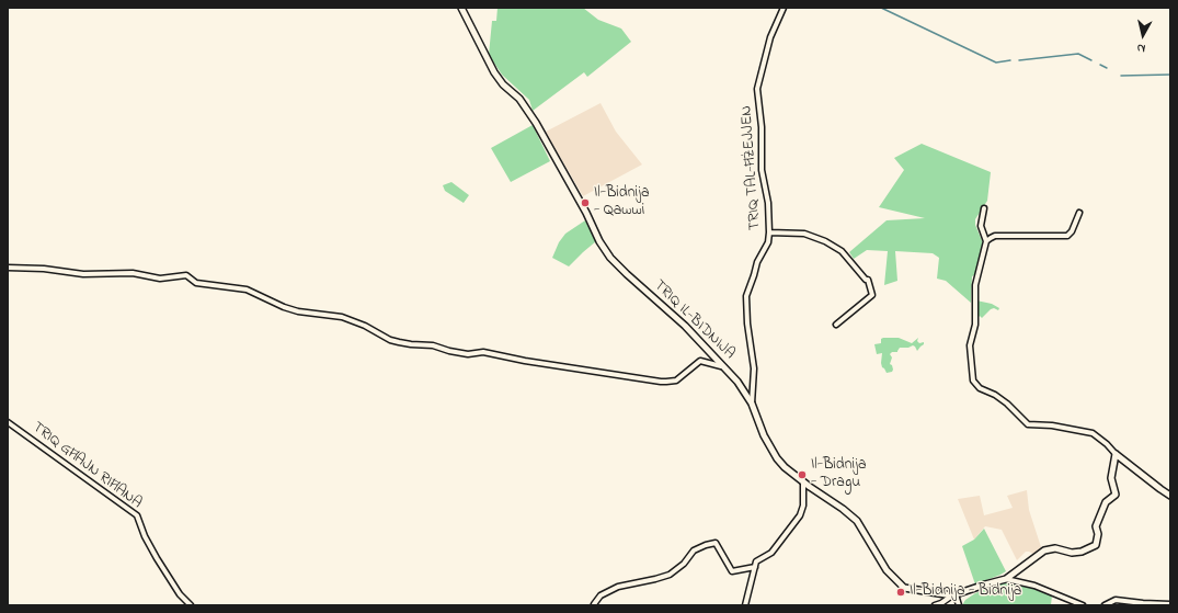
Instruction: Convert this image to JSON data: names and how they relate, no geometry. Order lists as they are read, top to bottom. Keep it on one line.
{"streets":{"street":["TRIQ TAL-ĦŻEJJEN","TRIQ IL-BIDNIJA","TRIQ GĦAJN RIĦANA"]},"crossings":[["TRIQ TAL-ĦŻEJJEN","TRIQ IL-BIDNIJA"]],"places":["Il-Bidnija - Qawwi","Il-Bidnija - Dragu","Il-Bidnija - Bidnija"],"north":"bottom"}
